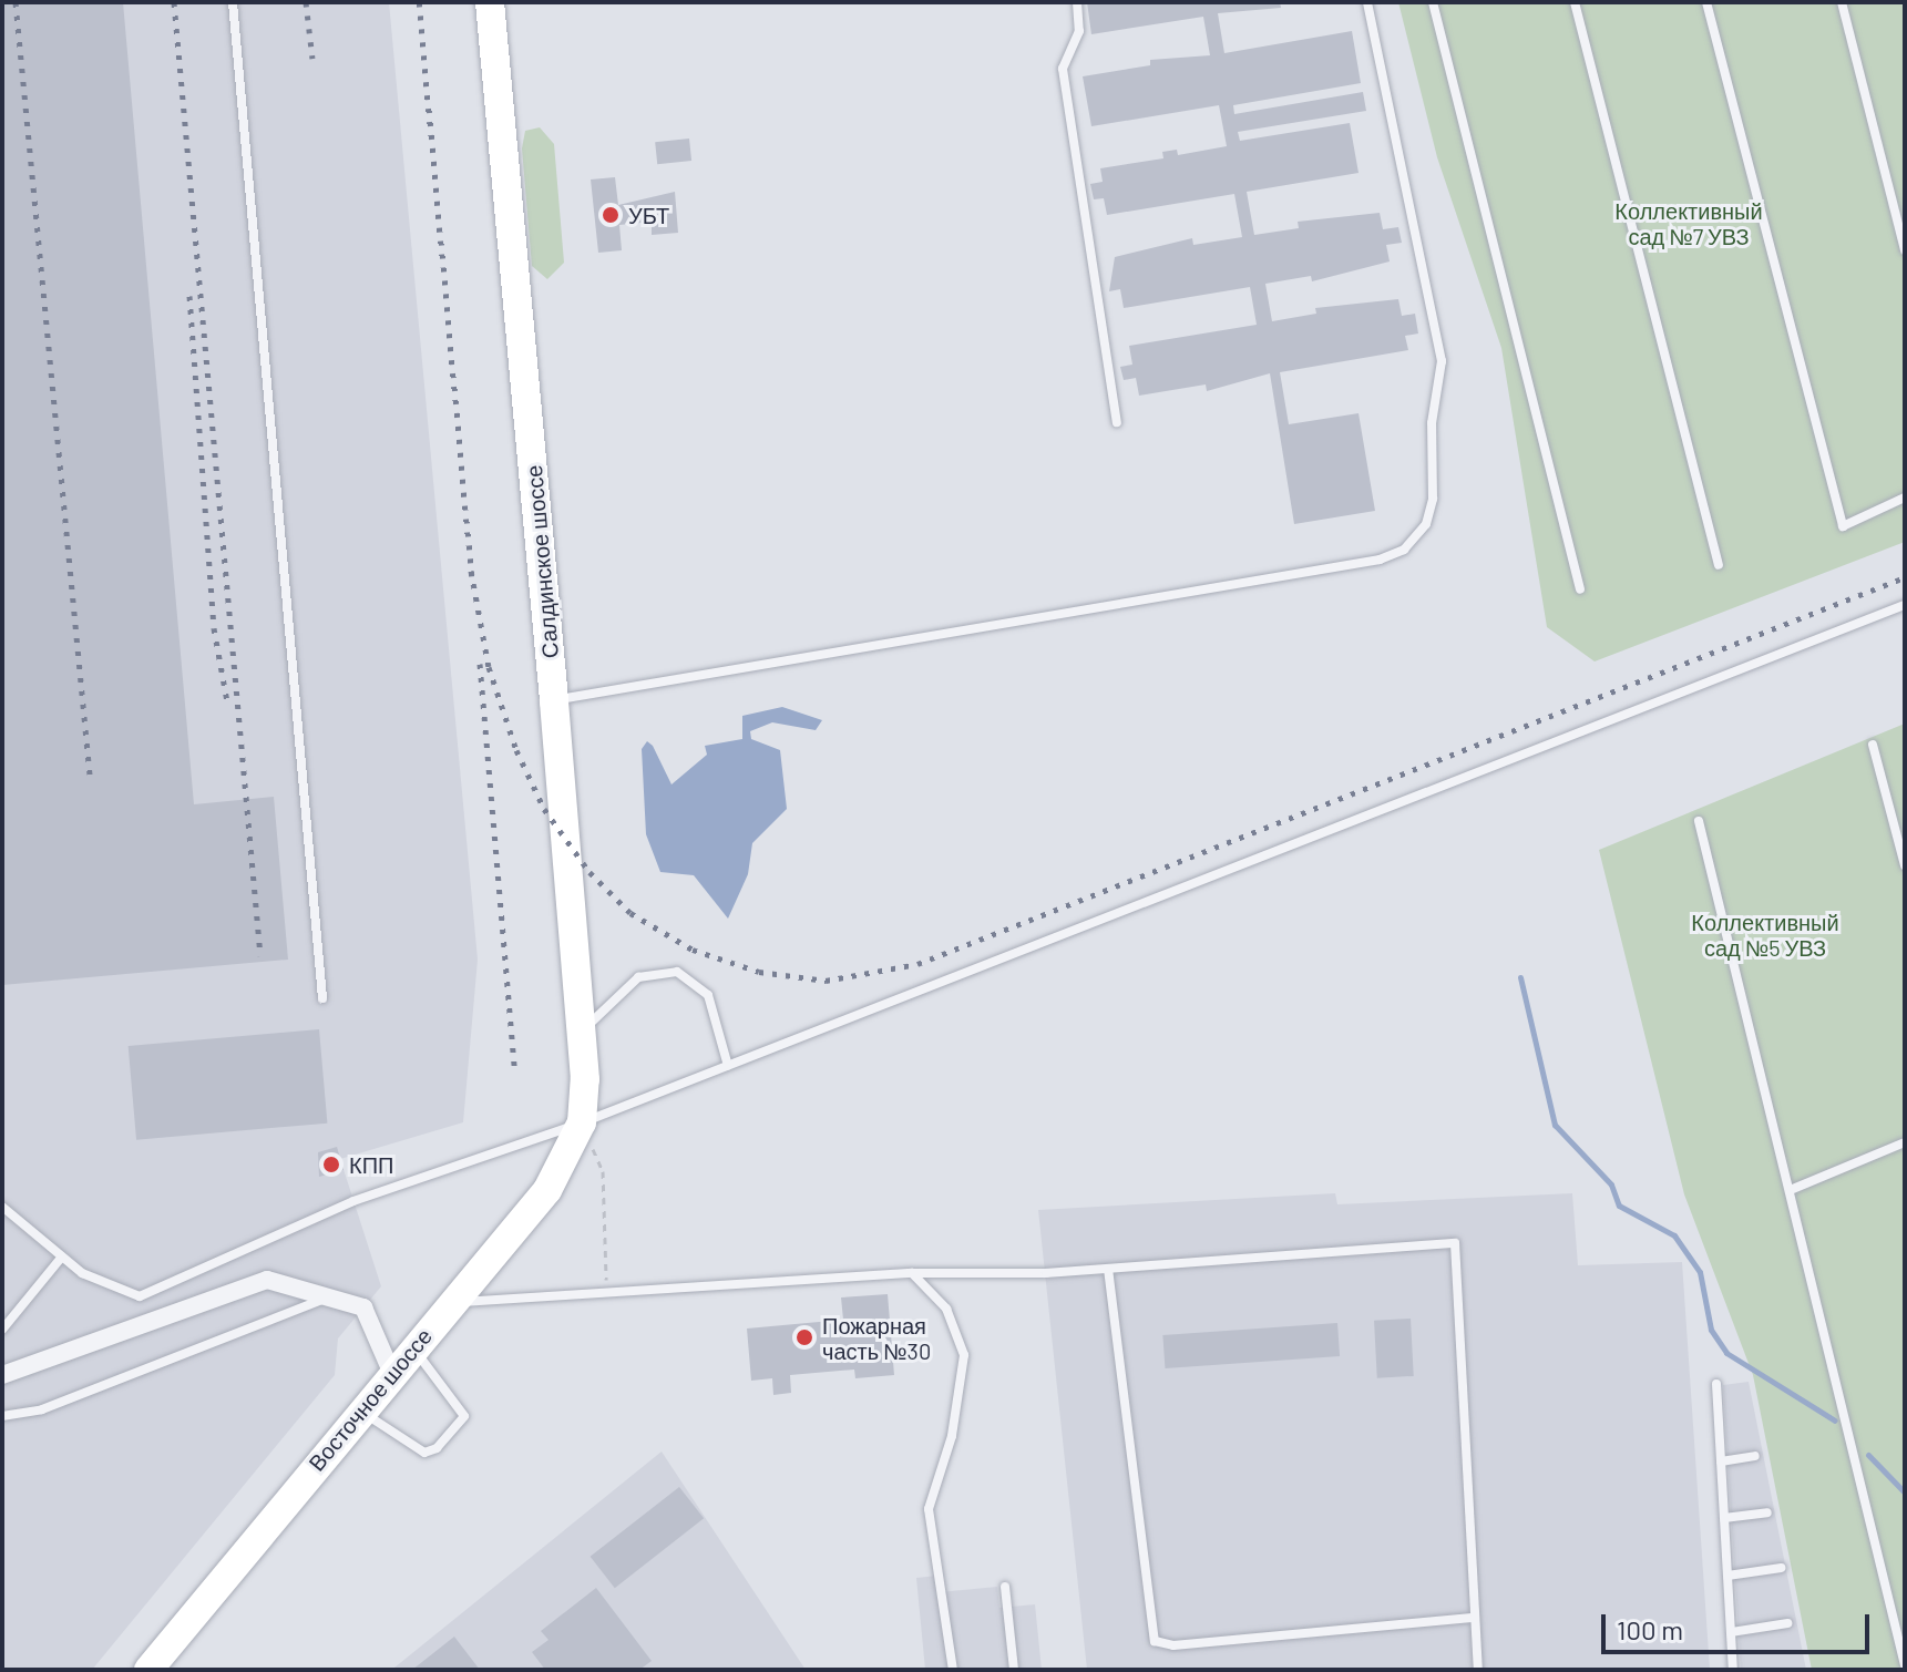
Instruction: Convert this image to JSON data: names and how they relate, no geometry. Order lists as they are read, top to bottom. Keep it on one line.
{"streets":{"main road":["Салдинское шоссе","Восточное шоссе"]},"crossings":[["Салдинское шоссе","Восточное шоссе"]],"parks":["Коллективный сад №7 УВЗ","Коллективный сад №5 УВЗ"],"places":["УБТ","КПП","Пожарная часть №30"],"scale_bar":"100 m"}
